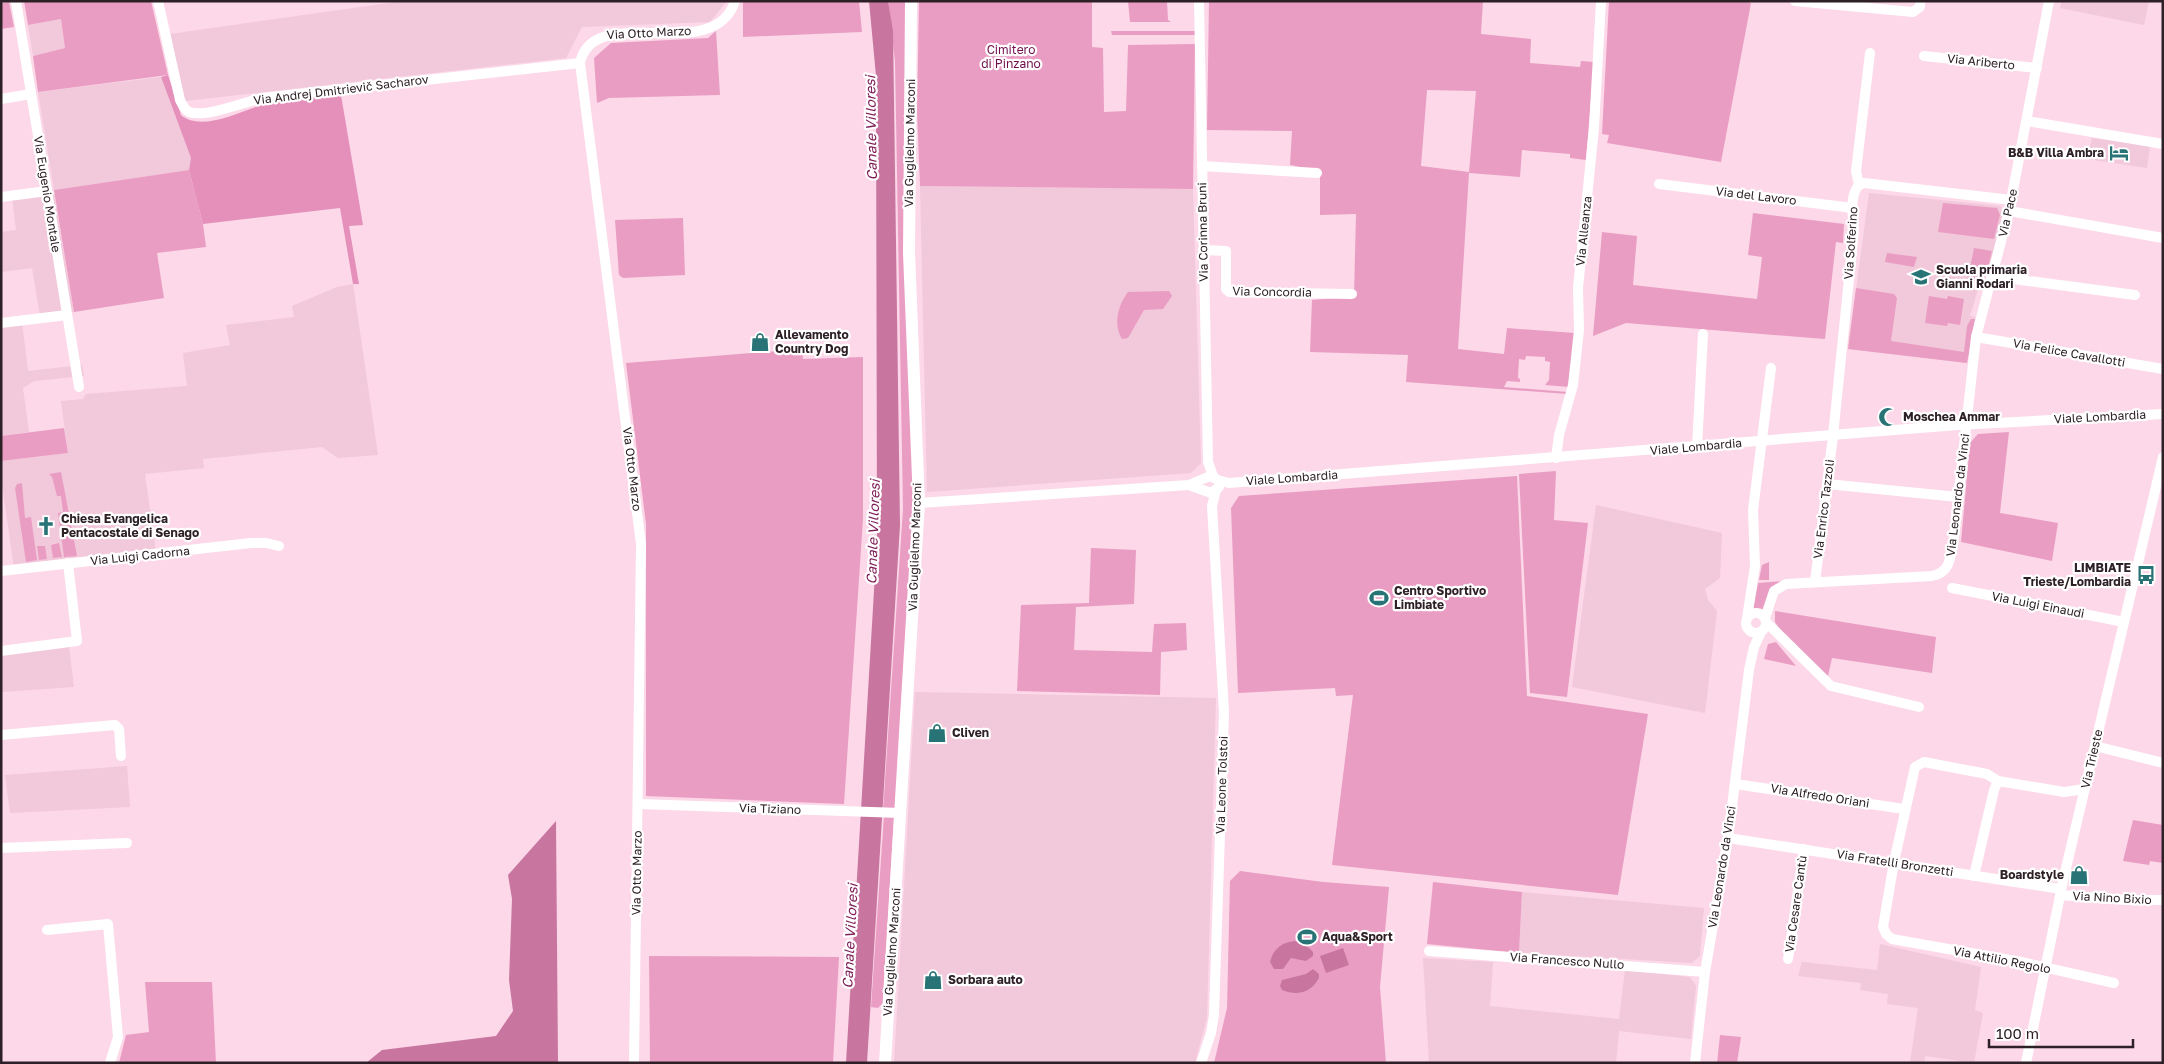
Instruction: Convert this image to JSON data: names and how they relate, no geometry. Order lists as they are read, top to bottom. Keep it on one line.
{"streets":{"street":["Via Otto Marzo","Via Ariberto","Via Andrej Dmitrievič Sacharov","Via Guglielmo Marconi","Via Eugenio Montale","Via del Lavoro","Via Pace","Via Alleanza","Via Corinna Bruni","Via Solferino","Via Concordia","Via Felice Cavallotti","Viale Lombardia","Via Leonardo da Vinci","Via Enrico Tazzoli","Via Luigi Cadorna","Via Luigi Einaudi","Via Trieste","Via Leone Tolstoi","Via Alfredo Oriani","Via Tiziano","Via Fratelli Bronzetti","Via Nino Bixio","Via Cesare Cantù","Via Attilio Regolo","Via Francesco Nullo"]},"crossings":[["Via Otto Marzo","Via Andrej Dmitrievič Sacharov"],["Via Otto Marzo","Via Tiziano"],["Via Ariberto","Via Pace"],["Via Guglielmo Marconi","Via Tiziano"],["Via del Lavoro","Via Solferino"],["Via Pace","Via Felice Cavallotti"],["Via Pace","Viale Lombardia"],["Via Pace","Via Leonardo da Vinci"],["Via Alleanza","Viale Lombardia"],["Via Corinna Bruni","Via Concordia"],["Via Corinna Bruni","Viale Lombardia"],["Via Corinna Bruni","Via Leone Tolstoi"],["Via Solferino","Viale Lombardia"],["Via Solferino","Via Enrico Tazzoli"],["Viale Lombardia","Via Leonardo da Vinci"],["Viale Lombardia","Via Enrico Tazzoli"],["Viale Lombardia","Via Leone Tolstoi"],["Via Leonardo da Vinci","Via Enrico Tazzoli"],["Via Leonardo da Vinci","Via Alfredo Oriani"],["Via Leonardo da Vinci","Via Fratelli Bronzetti"],["Via Leonardo da Vinci","Via Francesco Nullo"],["Via Luigi Einaudi","Via Trieste"],["Via Trieste","Via Fratelli Bronzetti"],["Via Trieste","Via Nino Bixio"],["Via Trieste","Via Attilio Regolo"],["Via Fratelli Bronzetti","Via Nino Bixio"],["Via Fratelli Bronzetti","Via Cesare Cantù"],["Via Fratelli Bronzetti","Via Attilio Regolo"]],"water":["Canale Villoresi"],"parks":["Cimitero di Pinzano"],"places":{"hotel":["B&B Villa Ambra"],"school or university":["Scuola primaria Gianni Rodari"],"shop":["Allevamento Country Dog","Cliven","Boardstyle","Sorbara auto"],"mosque":["Moschea Ammar"],"church":["Chiesa Evangelica Pentacostale di Senago"],"bus stop":["LIMBIATE Trieste/Lombardia"],"sports":["Centro Sportivo Limbiate","Aqua&Sport"]},"scale_bar":"100 m"}
